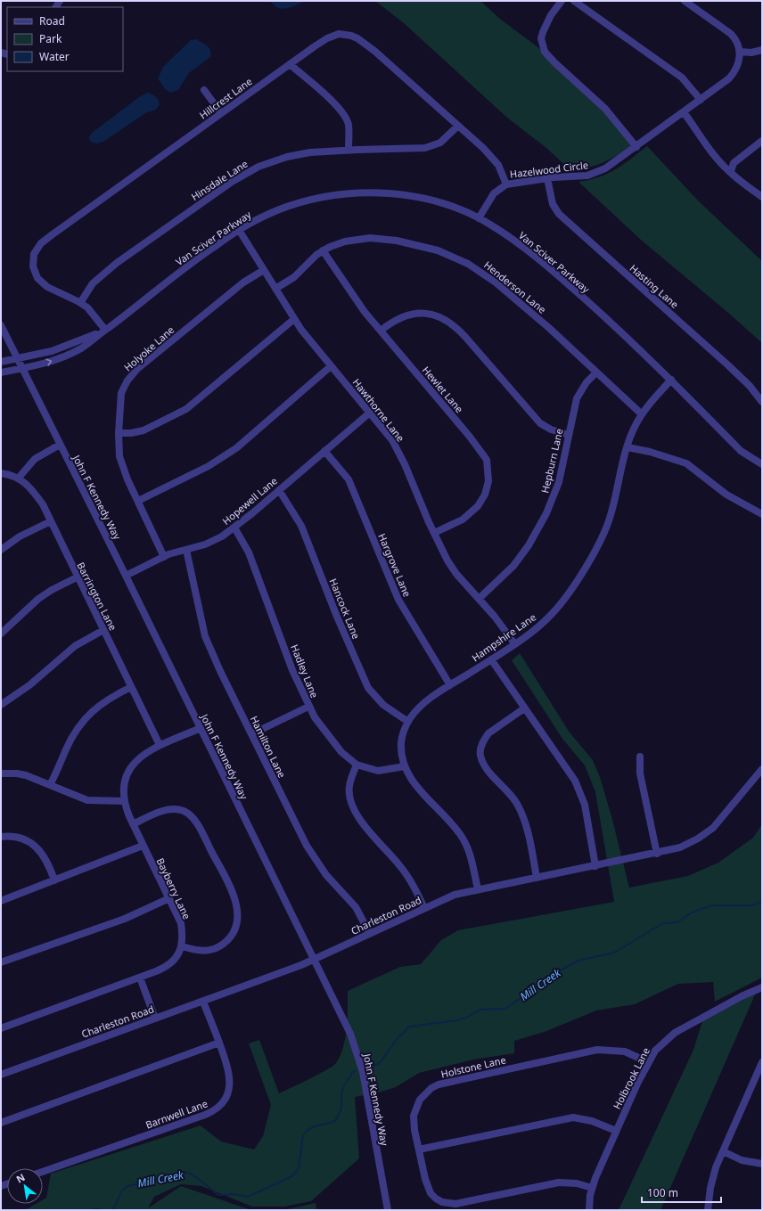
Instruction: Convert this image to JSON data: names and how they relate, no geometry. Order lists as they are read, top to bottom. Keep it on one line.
{"streets":{"street":["Hillcrest Lane","Hazelwood Circle","Hinsdale Lane","Van Sciver Parkway","Hasting Lane","Henderson Lane","Holyoke Lane","Hewlet Lane","Hawthorne Lane","Hepburn Lane","John F Kennedy Way","Hopewell Lane","Hargrove Lane","Barrington Lane","Hancock Lane","Hampshire Lane","Hadley Lane","Hamilton Lane","Bayberry Lane","Charleston Road","Holstone Lane","Holbrook Lane","Barnwell Lane"]},"crossings":[["Hillcrest Lane","Hazelwood Circle"],["Hillcrest Lane","Hinsdale Lane"],["Hillcrest Lane","Van Sciver Parkway"],["Hazelwood Circle","Van Sciver Parkway"],["Hazelwood Circle","Hasting Lane"],["Van Sciver Parkway","Hawthorne Lane"],["Van Sciver Parkway","John F Kennedy Way"],["Van Sciver Parkway","Hampshire Lane"],["Henderson Lane","Hewlet Lane"],["Henderson Lane","Hawthorne Lane"],["Henderson Lane","Hepburn Lane"],["Henderson Lane","Hampshire Lane"],["Holyoke Lane","Hawthorne Lane"],["Holyoke Lane","Hopewell Lane"],["Hewlet Lane","Hawthorne Lane"],["Hawthorne Lane","Hepburn Lane"],["Hawthorne Lane","Hopewell Lane"],["Hawthorne Lane","Hampshire Lane"],["John F Kennedy Way","Hopewell Lane"],["John F Kennedy Way","Bayberry Lane"],["John F Kennedy Way","Charleston Road"],["Hopewell Lane","Hargrove Lane"],["Hopewell Lane","Hancock Lane"],["Hopewell Lane","Hadley Lane"],["Hopewell Lane","Hamilton Lane"],["Hargrove Lane","Hampshire Lane"],["Barrington Lane","Bayberry Lane"],["Hancock Lane","Hampshire Lane"],["Hampshire Lane","Hadley Lane"],["Hampshire Lane","Charleston Road"],["Hamilton Lane","Charleston Road"],["Charleston Road","Barnwell Lane"],["Holstone Lane","Holbrook Lane"]],"water":["Mill Creek"],"legend":["Road","Park","Water"],"scale_bar":"100 m","north":"top left"}
